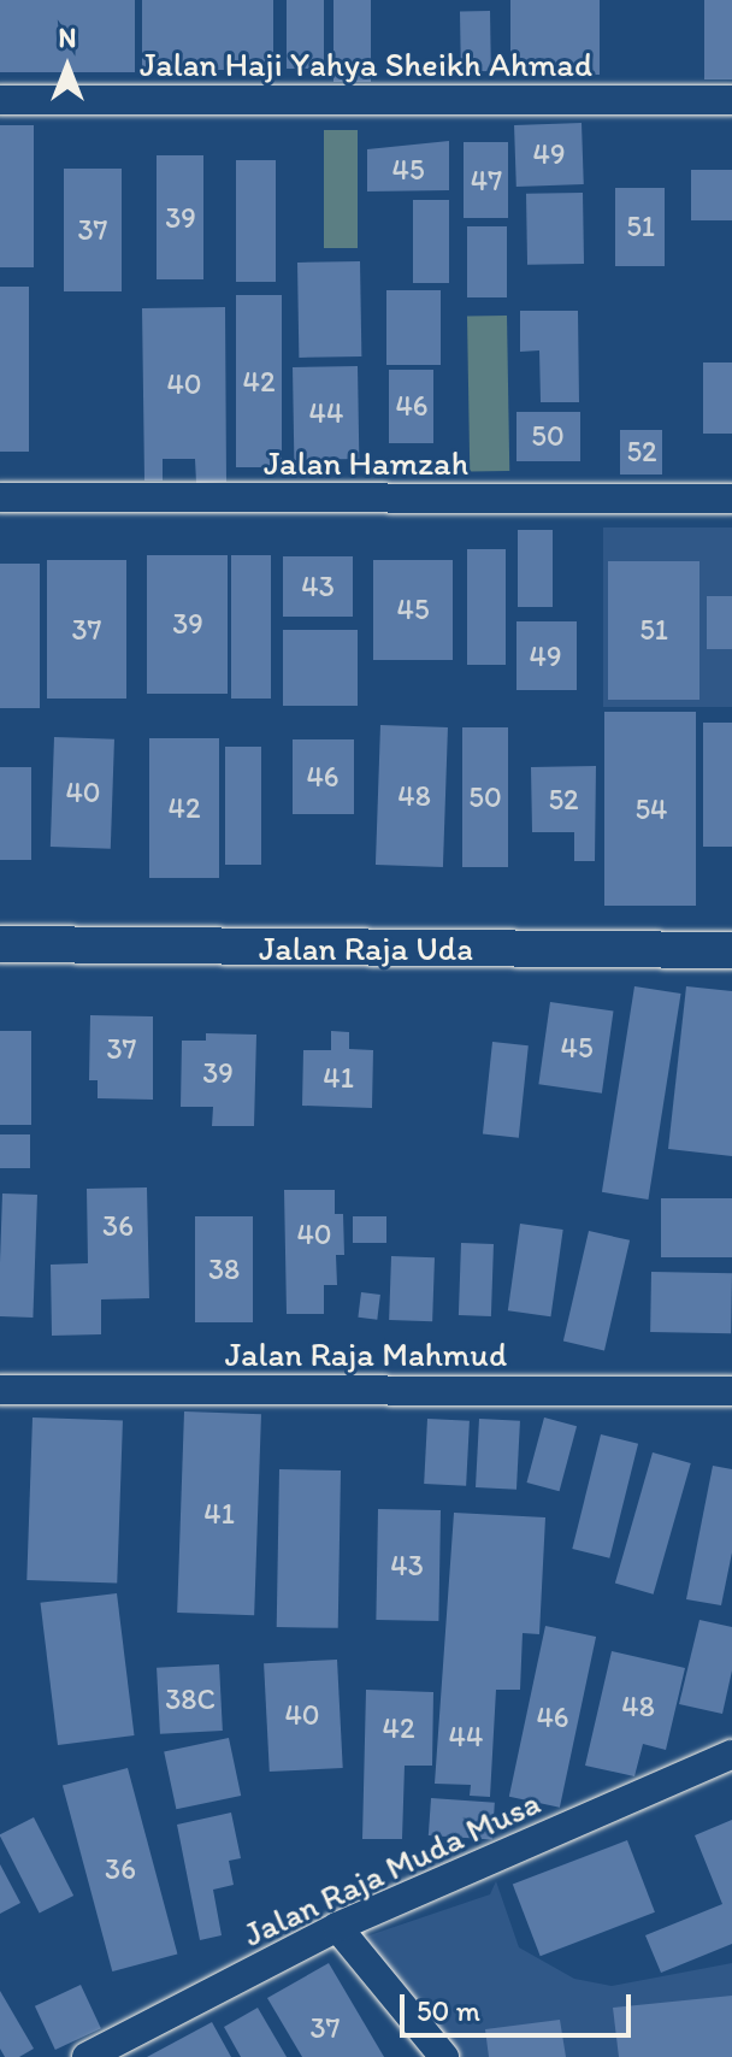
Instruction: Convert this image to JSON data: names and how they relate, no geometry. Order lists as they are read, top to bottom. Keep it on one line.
{"streets":{"street":["Jalan Haji Yahya Sheikh Ahmad","Jalan Hamzah","Jalan Raja Uda","Jalan Raja Mahmud","Jalan Raja Muda Musa"]},"house_numbers":["49","45","47","39","51","37","42","40","46","44","50","52","43","45","39","37","51","49","46","40","48","50","52","42","54","45","37","39","41","36","40","38","41","43","38C","48","40","46","42","44","36","37"],"scale_bar":"50 m","north":"top"}
